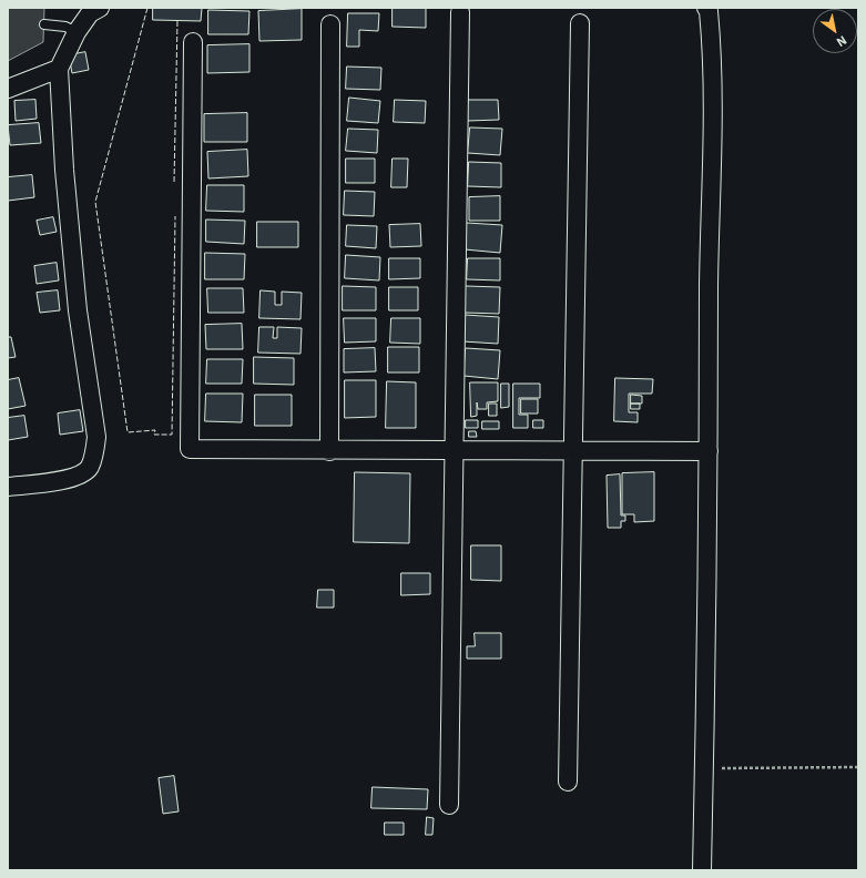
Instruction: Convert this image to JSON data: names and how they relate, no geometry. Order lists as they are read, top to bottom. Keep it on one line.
{"north":"bottom right"}
